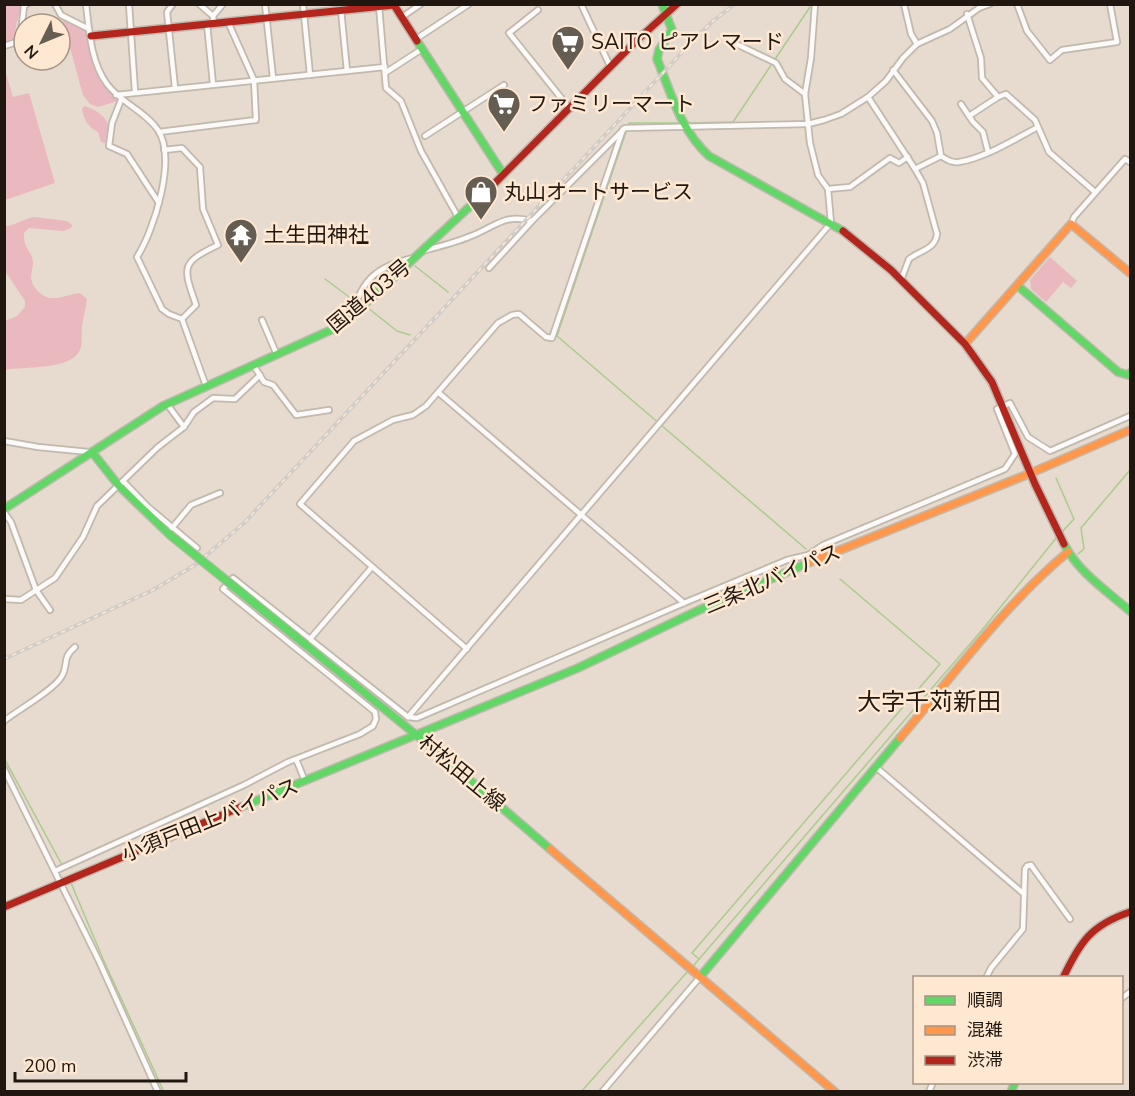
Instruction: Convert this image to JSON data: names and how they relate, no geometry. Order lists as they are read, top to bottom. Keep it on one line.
{"streets":{"main road":["国道403号","三条北バイパス","村松田上線","小須戸田上バイパス"]},"crossings":[["国道403号","村松田上線"],["三条北バイパス","村松田上線"],["三条北バイパス","小須戸田上バイパス"],["村松田上線","小須戸田上バイパス"]],"districts":["大字千苅新田"],"places":{"supermarket":["SAITO ピアレマード","ファミリーマート"],"shop":["丸山オートサービス"],"temple":["土生田神社"]},"legend":["順調","混雑","渋滞"],"scale_bar":"200 m","north":"bottom left"}
